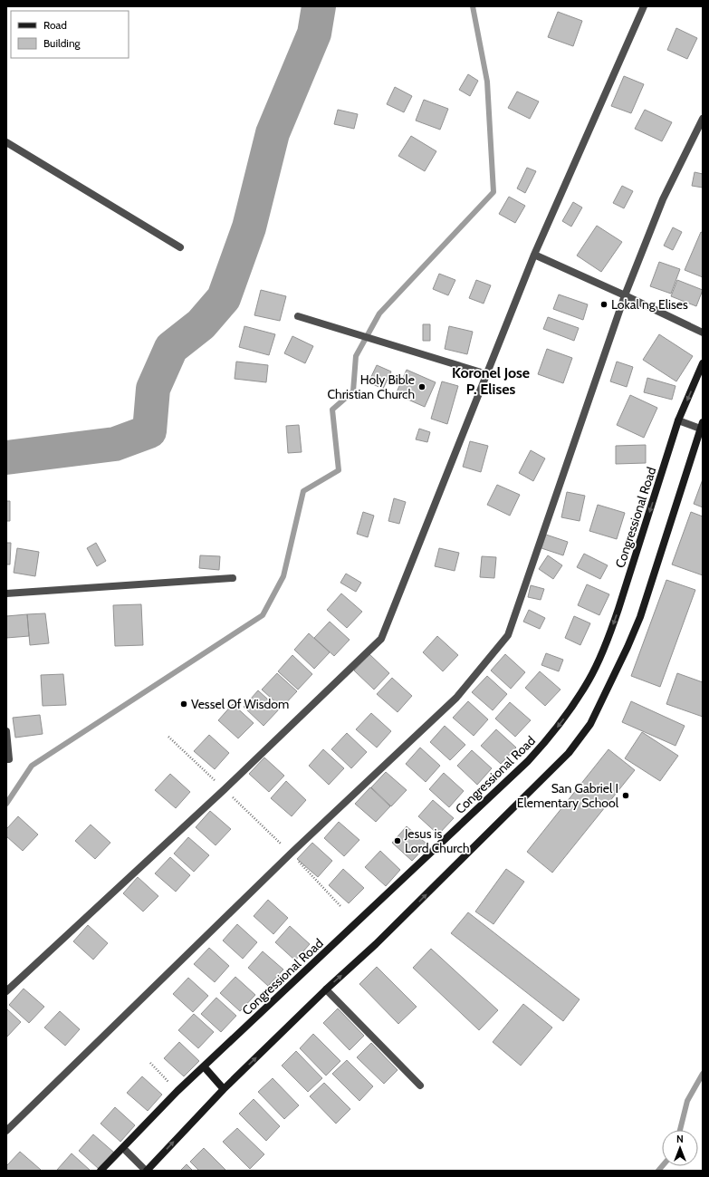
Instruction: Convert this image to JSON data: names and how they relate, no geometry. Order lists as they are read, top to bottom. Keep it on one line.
{"streets":{"main road":["Congressional Road"]},"districts":["Koronel Jose P. Elises"],"places":["Lokal ng Elises","Holy Bible Christian Church","Vessel Of Wisdom","San Gabriel I Elementary School","Jesus is Lord Church"],"legend":["Road","Building"],"north":"top"}
